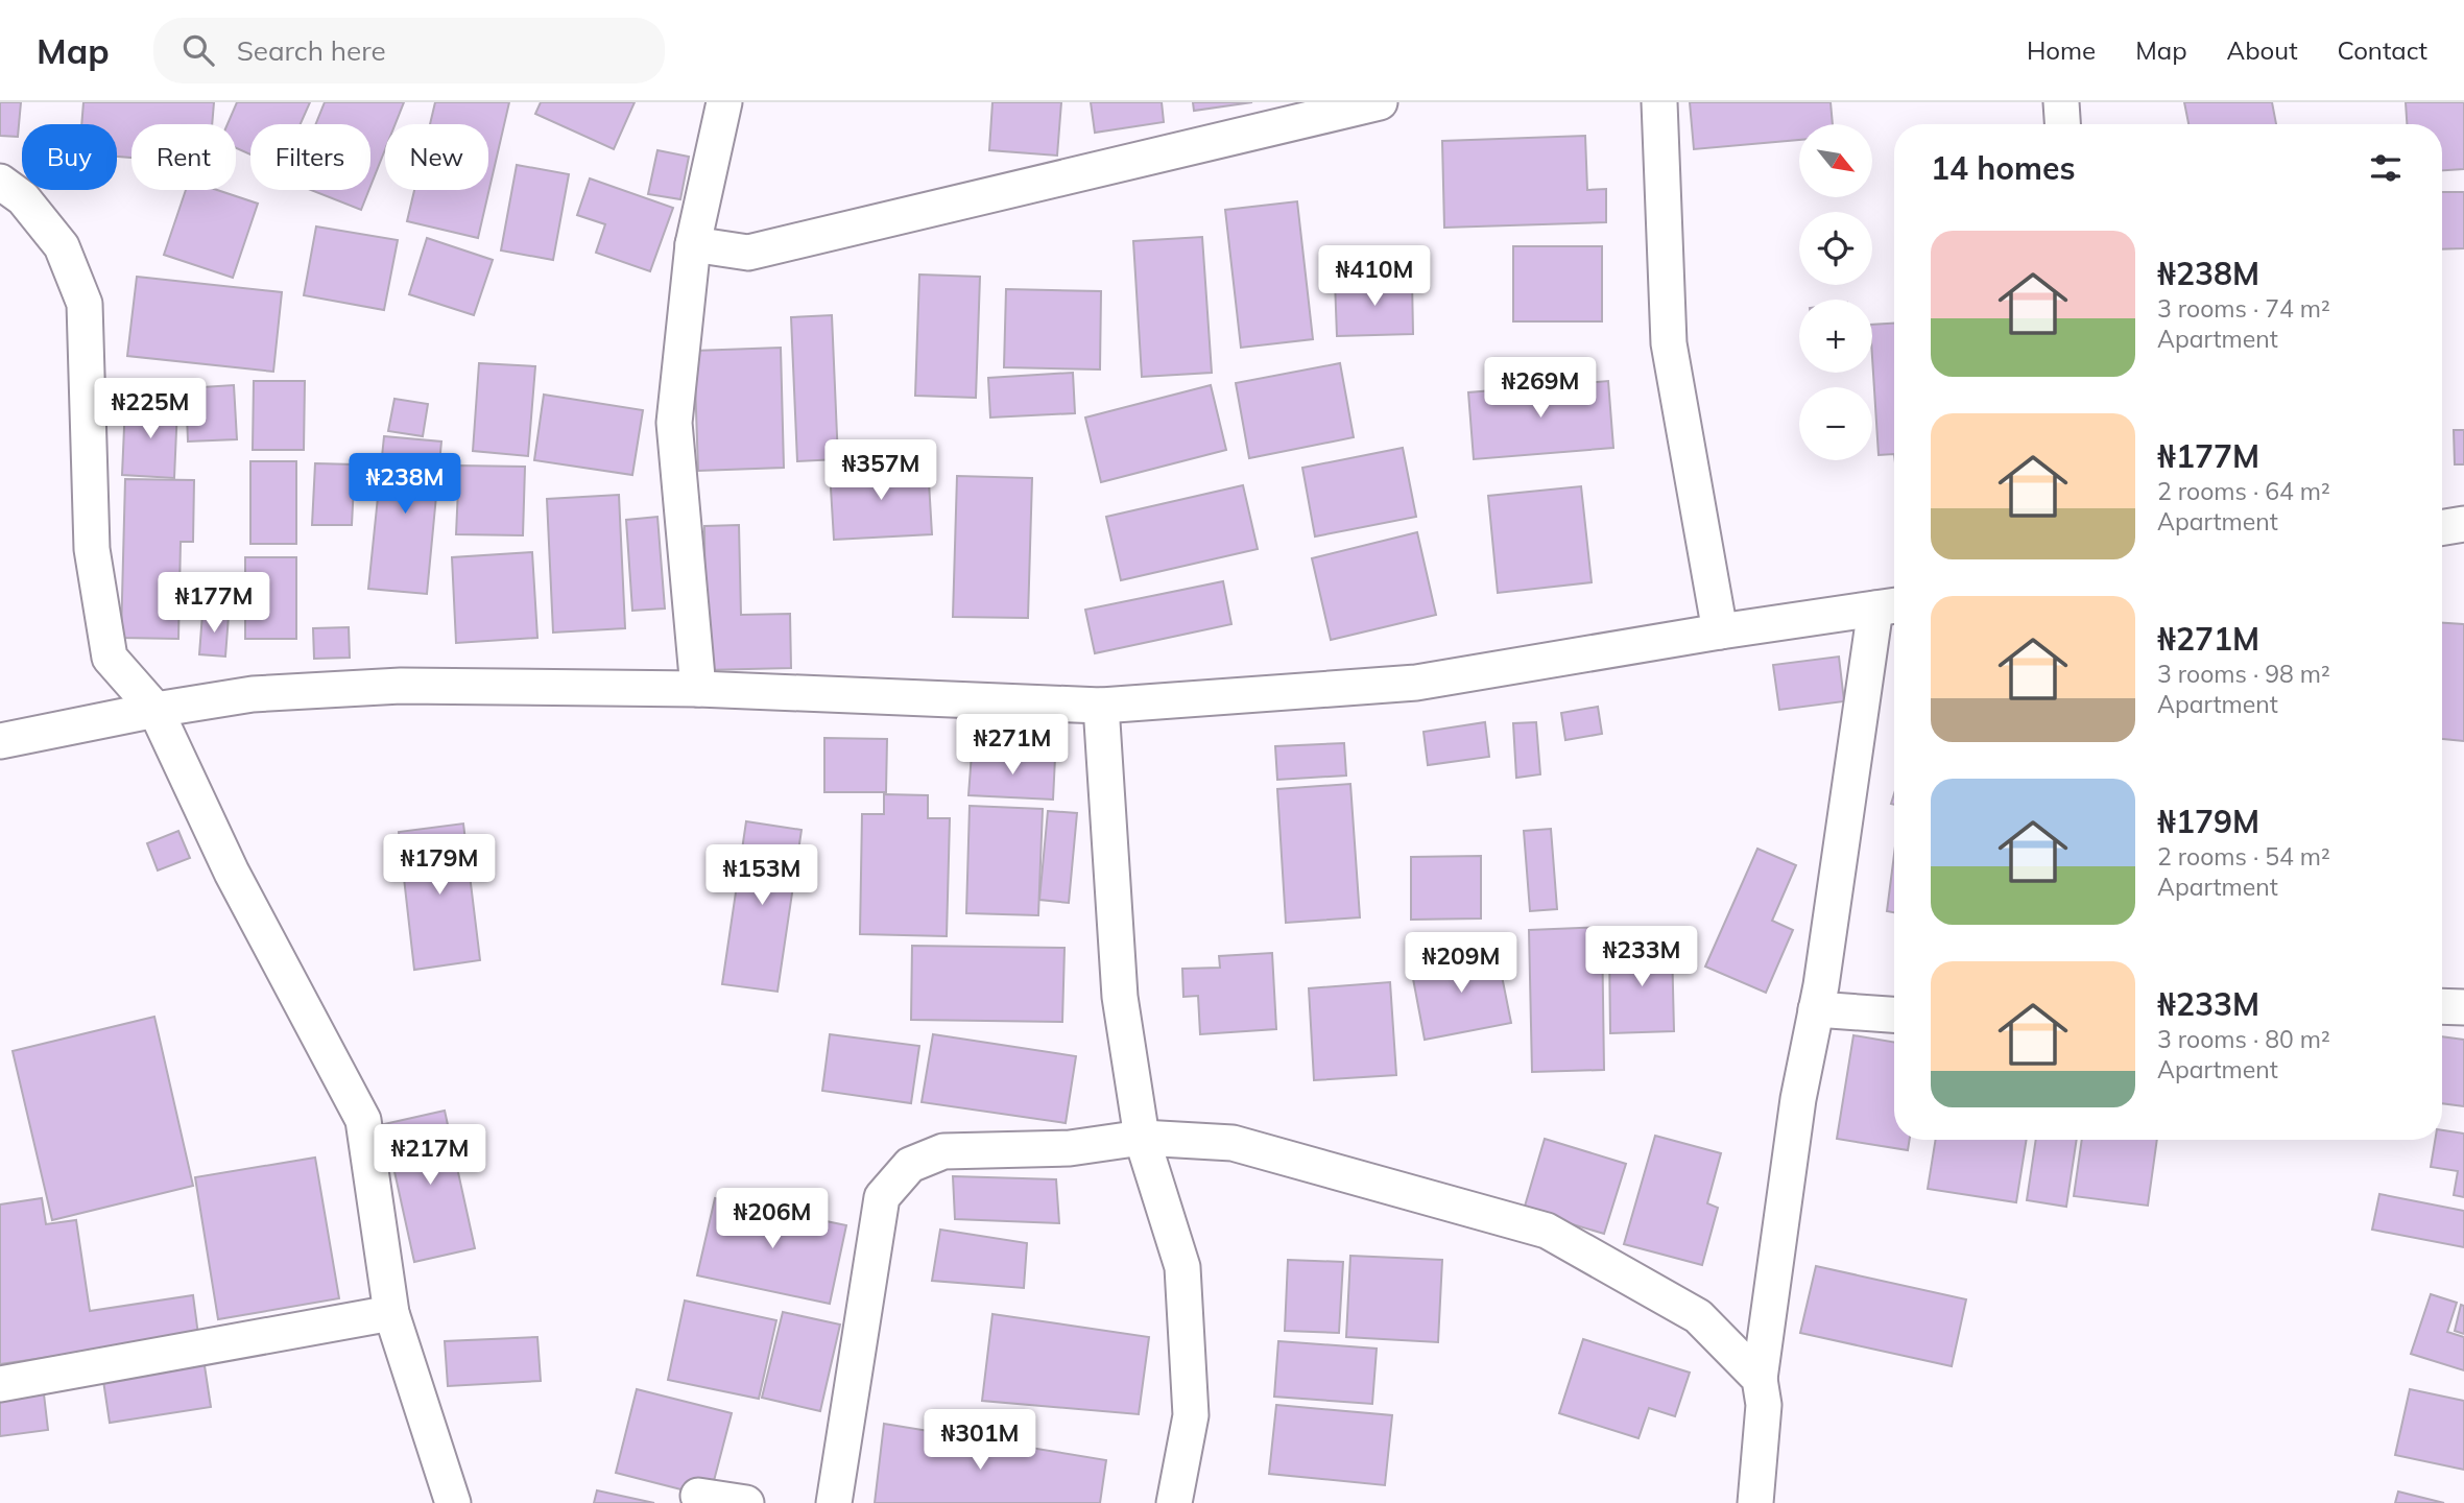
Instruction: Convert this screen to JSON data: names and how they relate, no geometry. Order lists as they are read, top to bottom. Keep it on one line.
{"north":"bottom right","page":{"header":"Map","search":"Search here","nav":["Home","Map","About","Contact"],"map_buttons":["+","−"],"chip":["Buy","Rent","Filters","New"],"heading":"14 homes","list":[{"name":"₦238M","note":"3 rooms · 74 m² · Apartment"},{"name":"₦177M","note":"2 rooms · 64 m² · Apartment"},{"name":"₦271M","note":"3 rooms · 98 m² · Apartment"},{"name":"₦179M","note":"2 rooms · 54 m² · Apartment"},{"name":"₦233M","note":"3 rooms · 80 m² · Apartment"}],"price":["₦410M","₦269M","₦225M","₦357M","₦238M","₦177M","₦271M","₦179M","₦153M","₦233M","₦209M","₦217M","₦206M","₦301M"]}}
